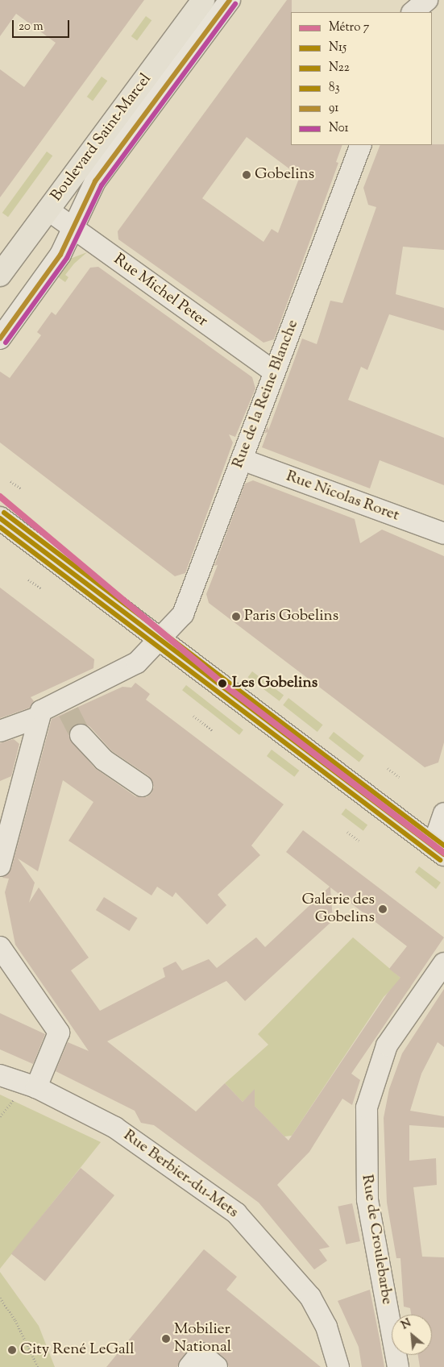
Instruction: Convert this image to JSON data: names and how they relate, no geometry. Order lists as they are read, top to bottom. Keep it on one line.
{"streets":{"main road":["Boulevard Saint-Marcel"],"street":["Rue Michel Peter","Rue de la Reine Blanche","Rue Nicolas Roret","Rue Berbier-du-Mets","Rue de Croulebarbe"]},"crossings":[["Boulevard Saint-Marcel","Rue Michel Peter"],["Rue Michel Peter","Rue de la Reine Blanche"],["Rue de la Reine Blanche","Rue Nicolas Roret"]],"places":["Gobelins","Paris Gobelins","Les Gobelins","Galerie des Gobelins","Mobilier National","City René LeGall"],"lines":["transit line 91","transit line N01","metro line 7","transit line 83","transit line N15","transit line N22"],"legend":["Métro 7","N15","N22","83","91","N01"],"scale_bar":"20 m","north":"top left"}
